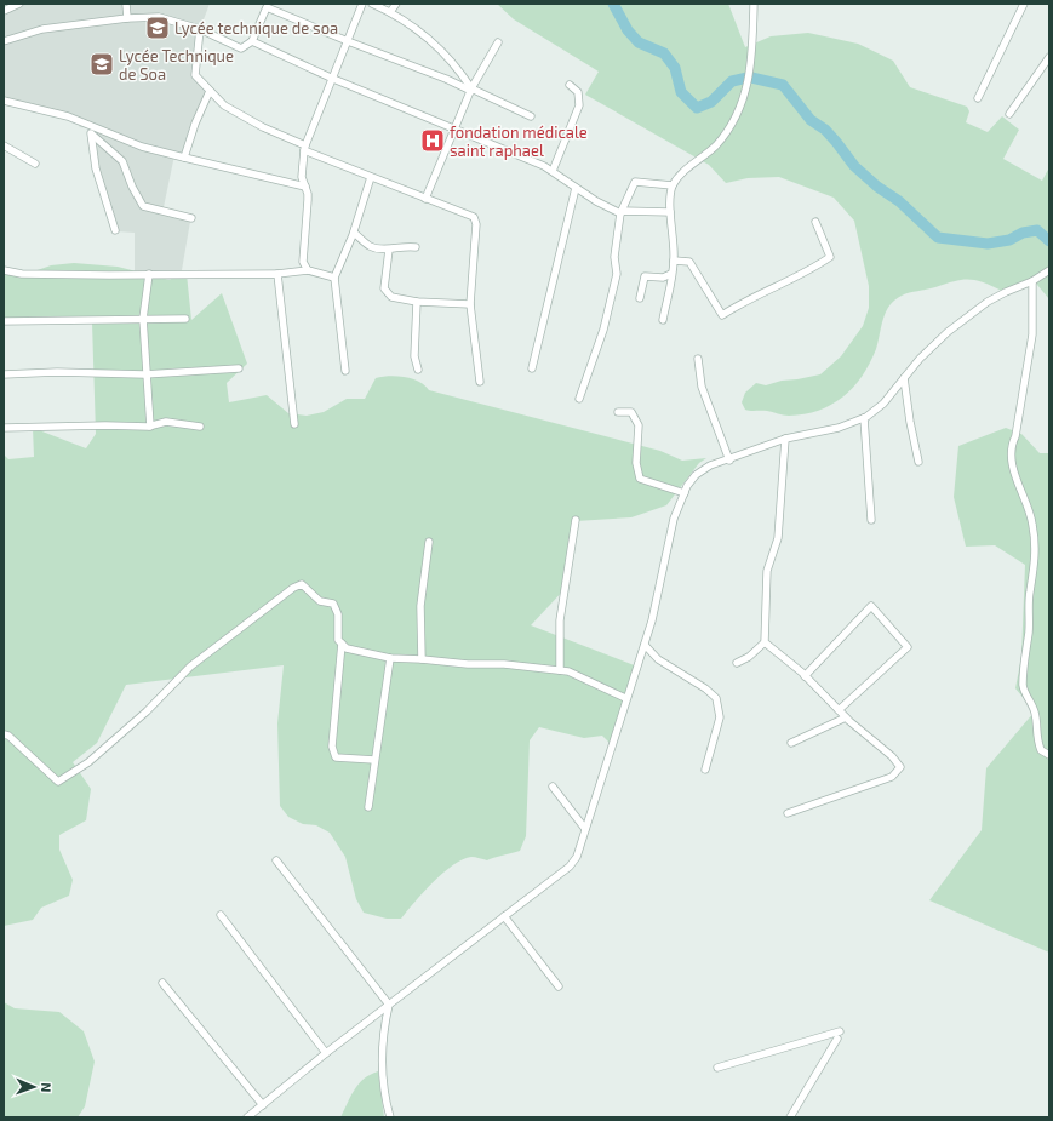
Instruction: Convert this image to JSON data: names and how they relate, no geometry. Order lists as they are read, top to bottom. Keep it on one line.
{"places":{"school or university":["Lycée technique de soa","Lycée Technique de Soa"],"hospital":["fondation médicale saint raphael"]},"north":"right"}
